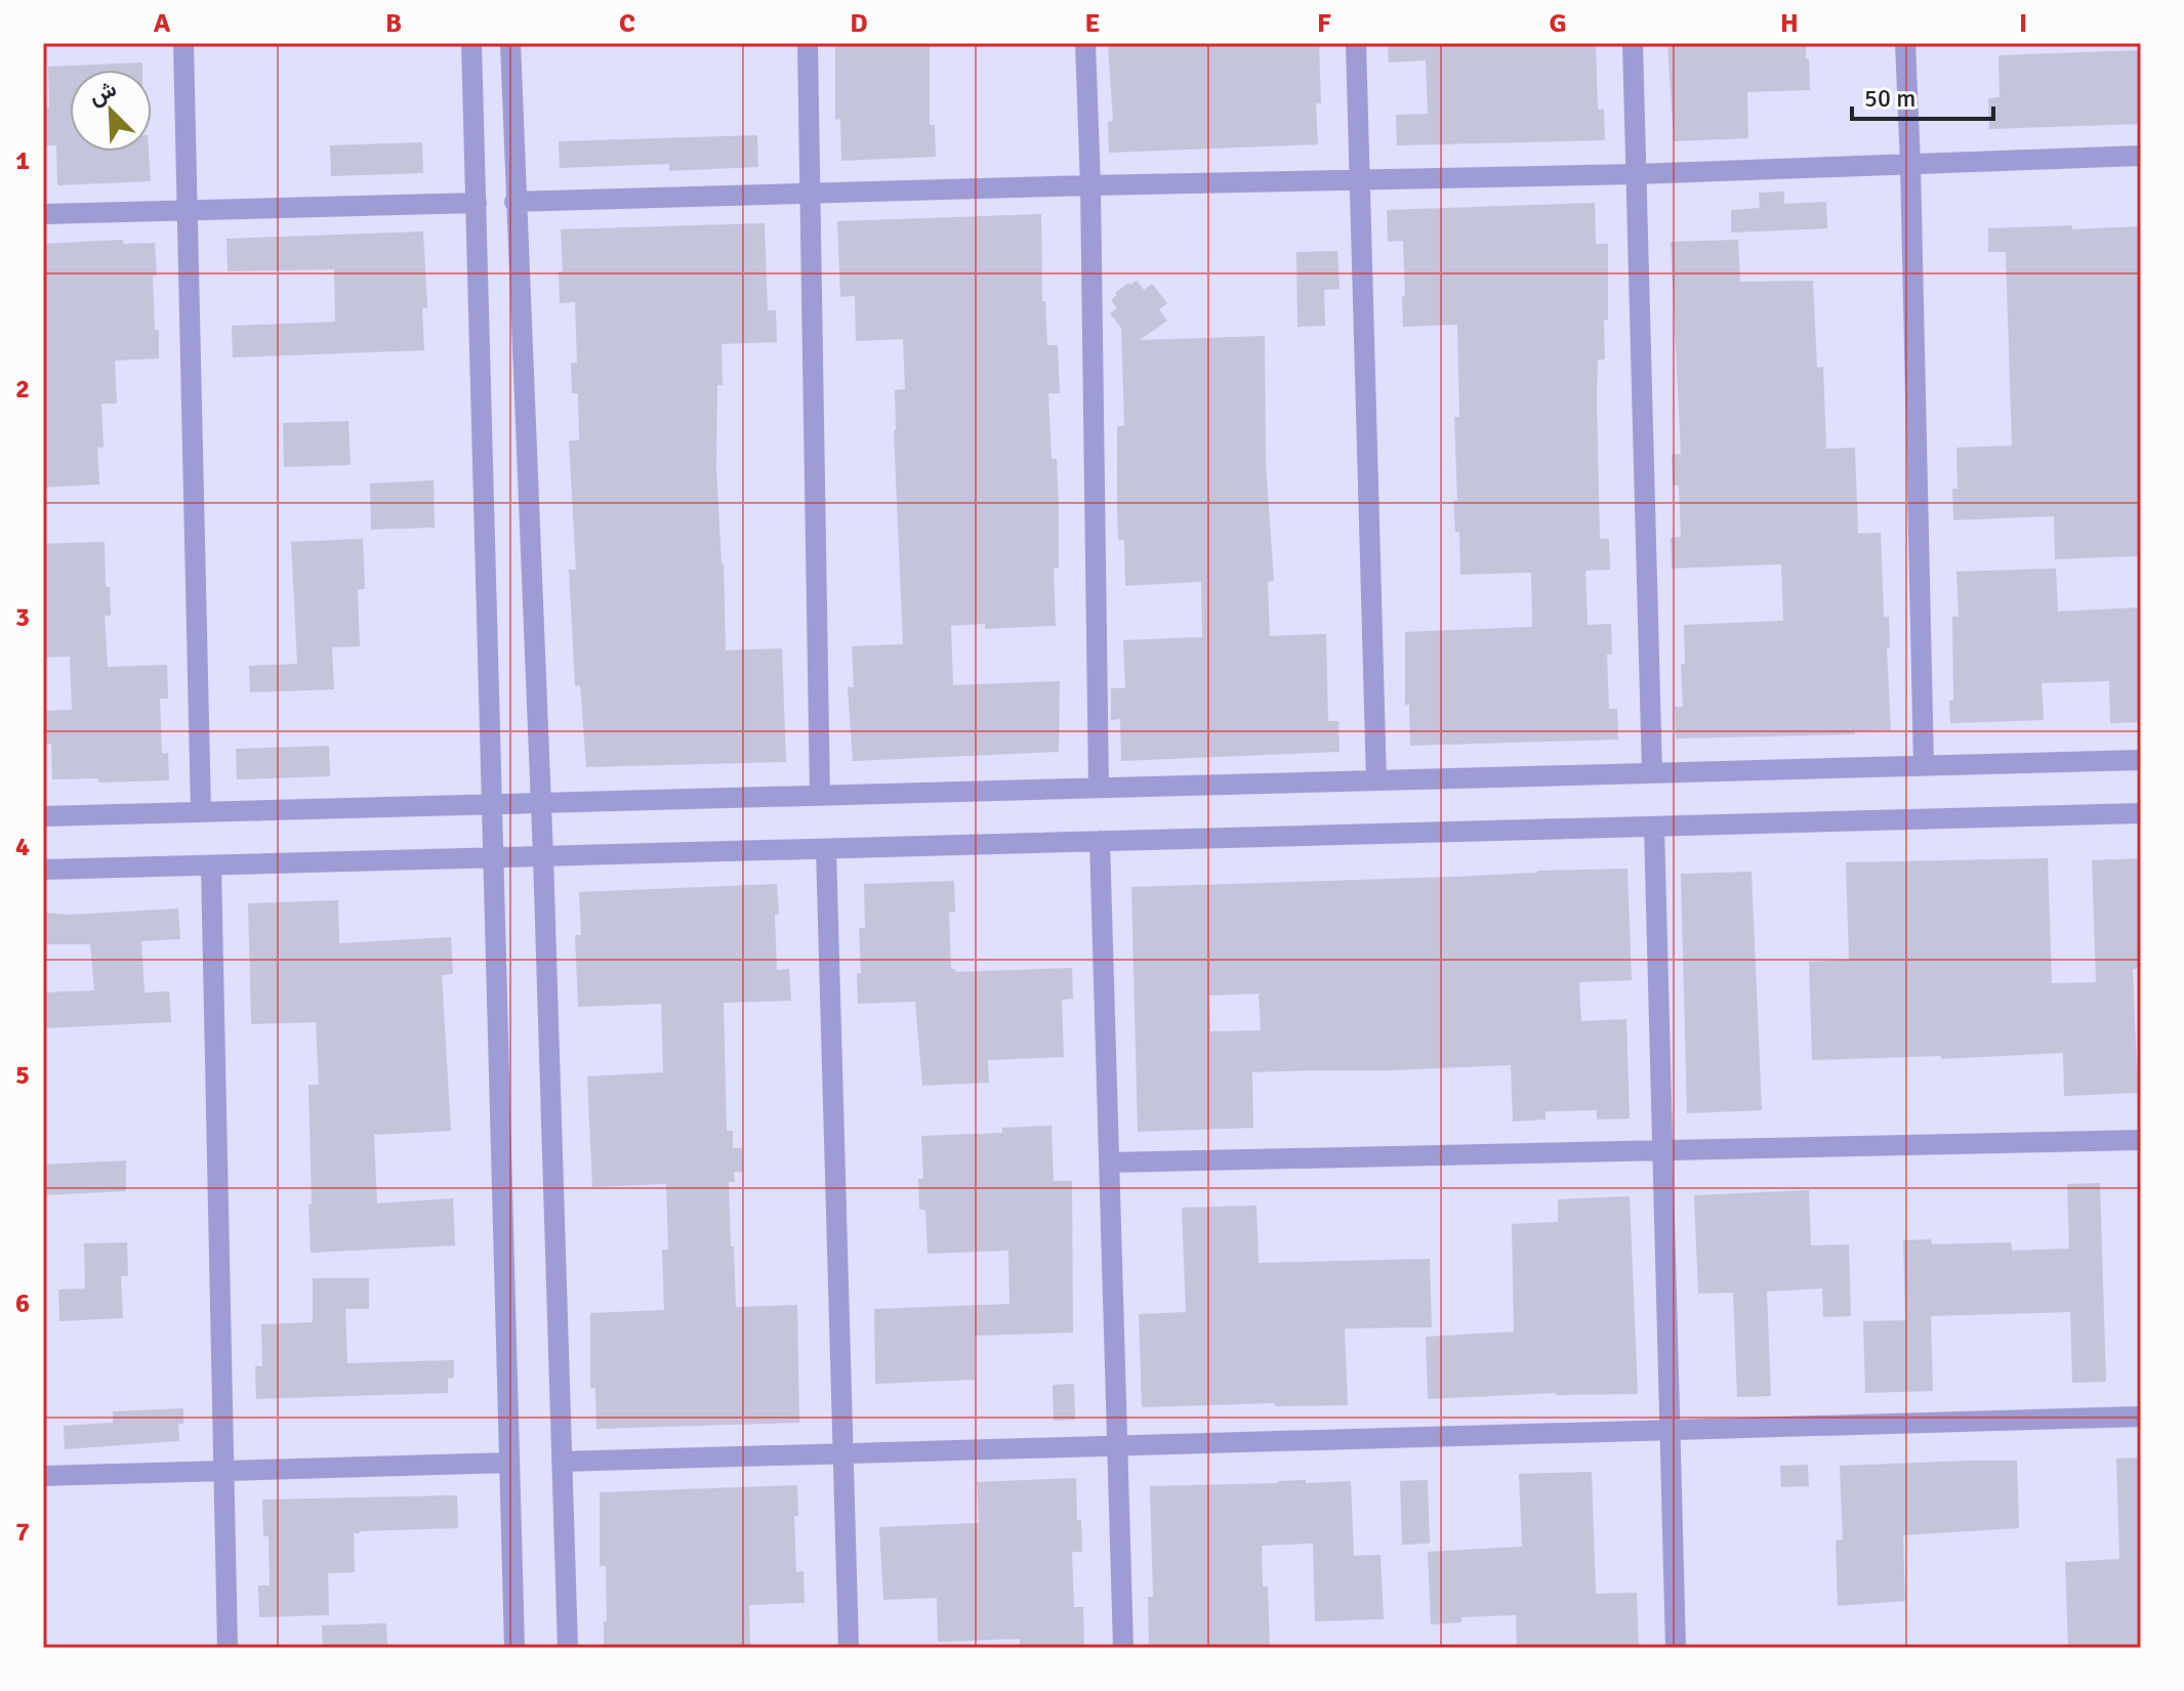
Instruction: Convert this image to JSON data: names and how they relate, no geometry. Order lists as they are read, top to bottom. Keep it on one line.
{"scale_bar":"50 m","north":"top left","grid":{"columns":["A","B","C","D","E","F","G","H","I"],"rows":["1","2","3","4","5","6","7"]}}
